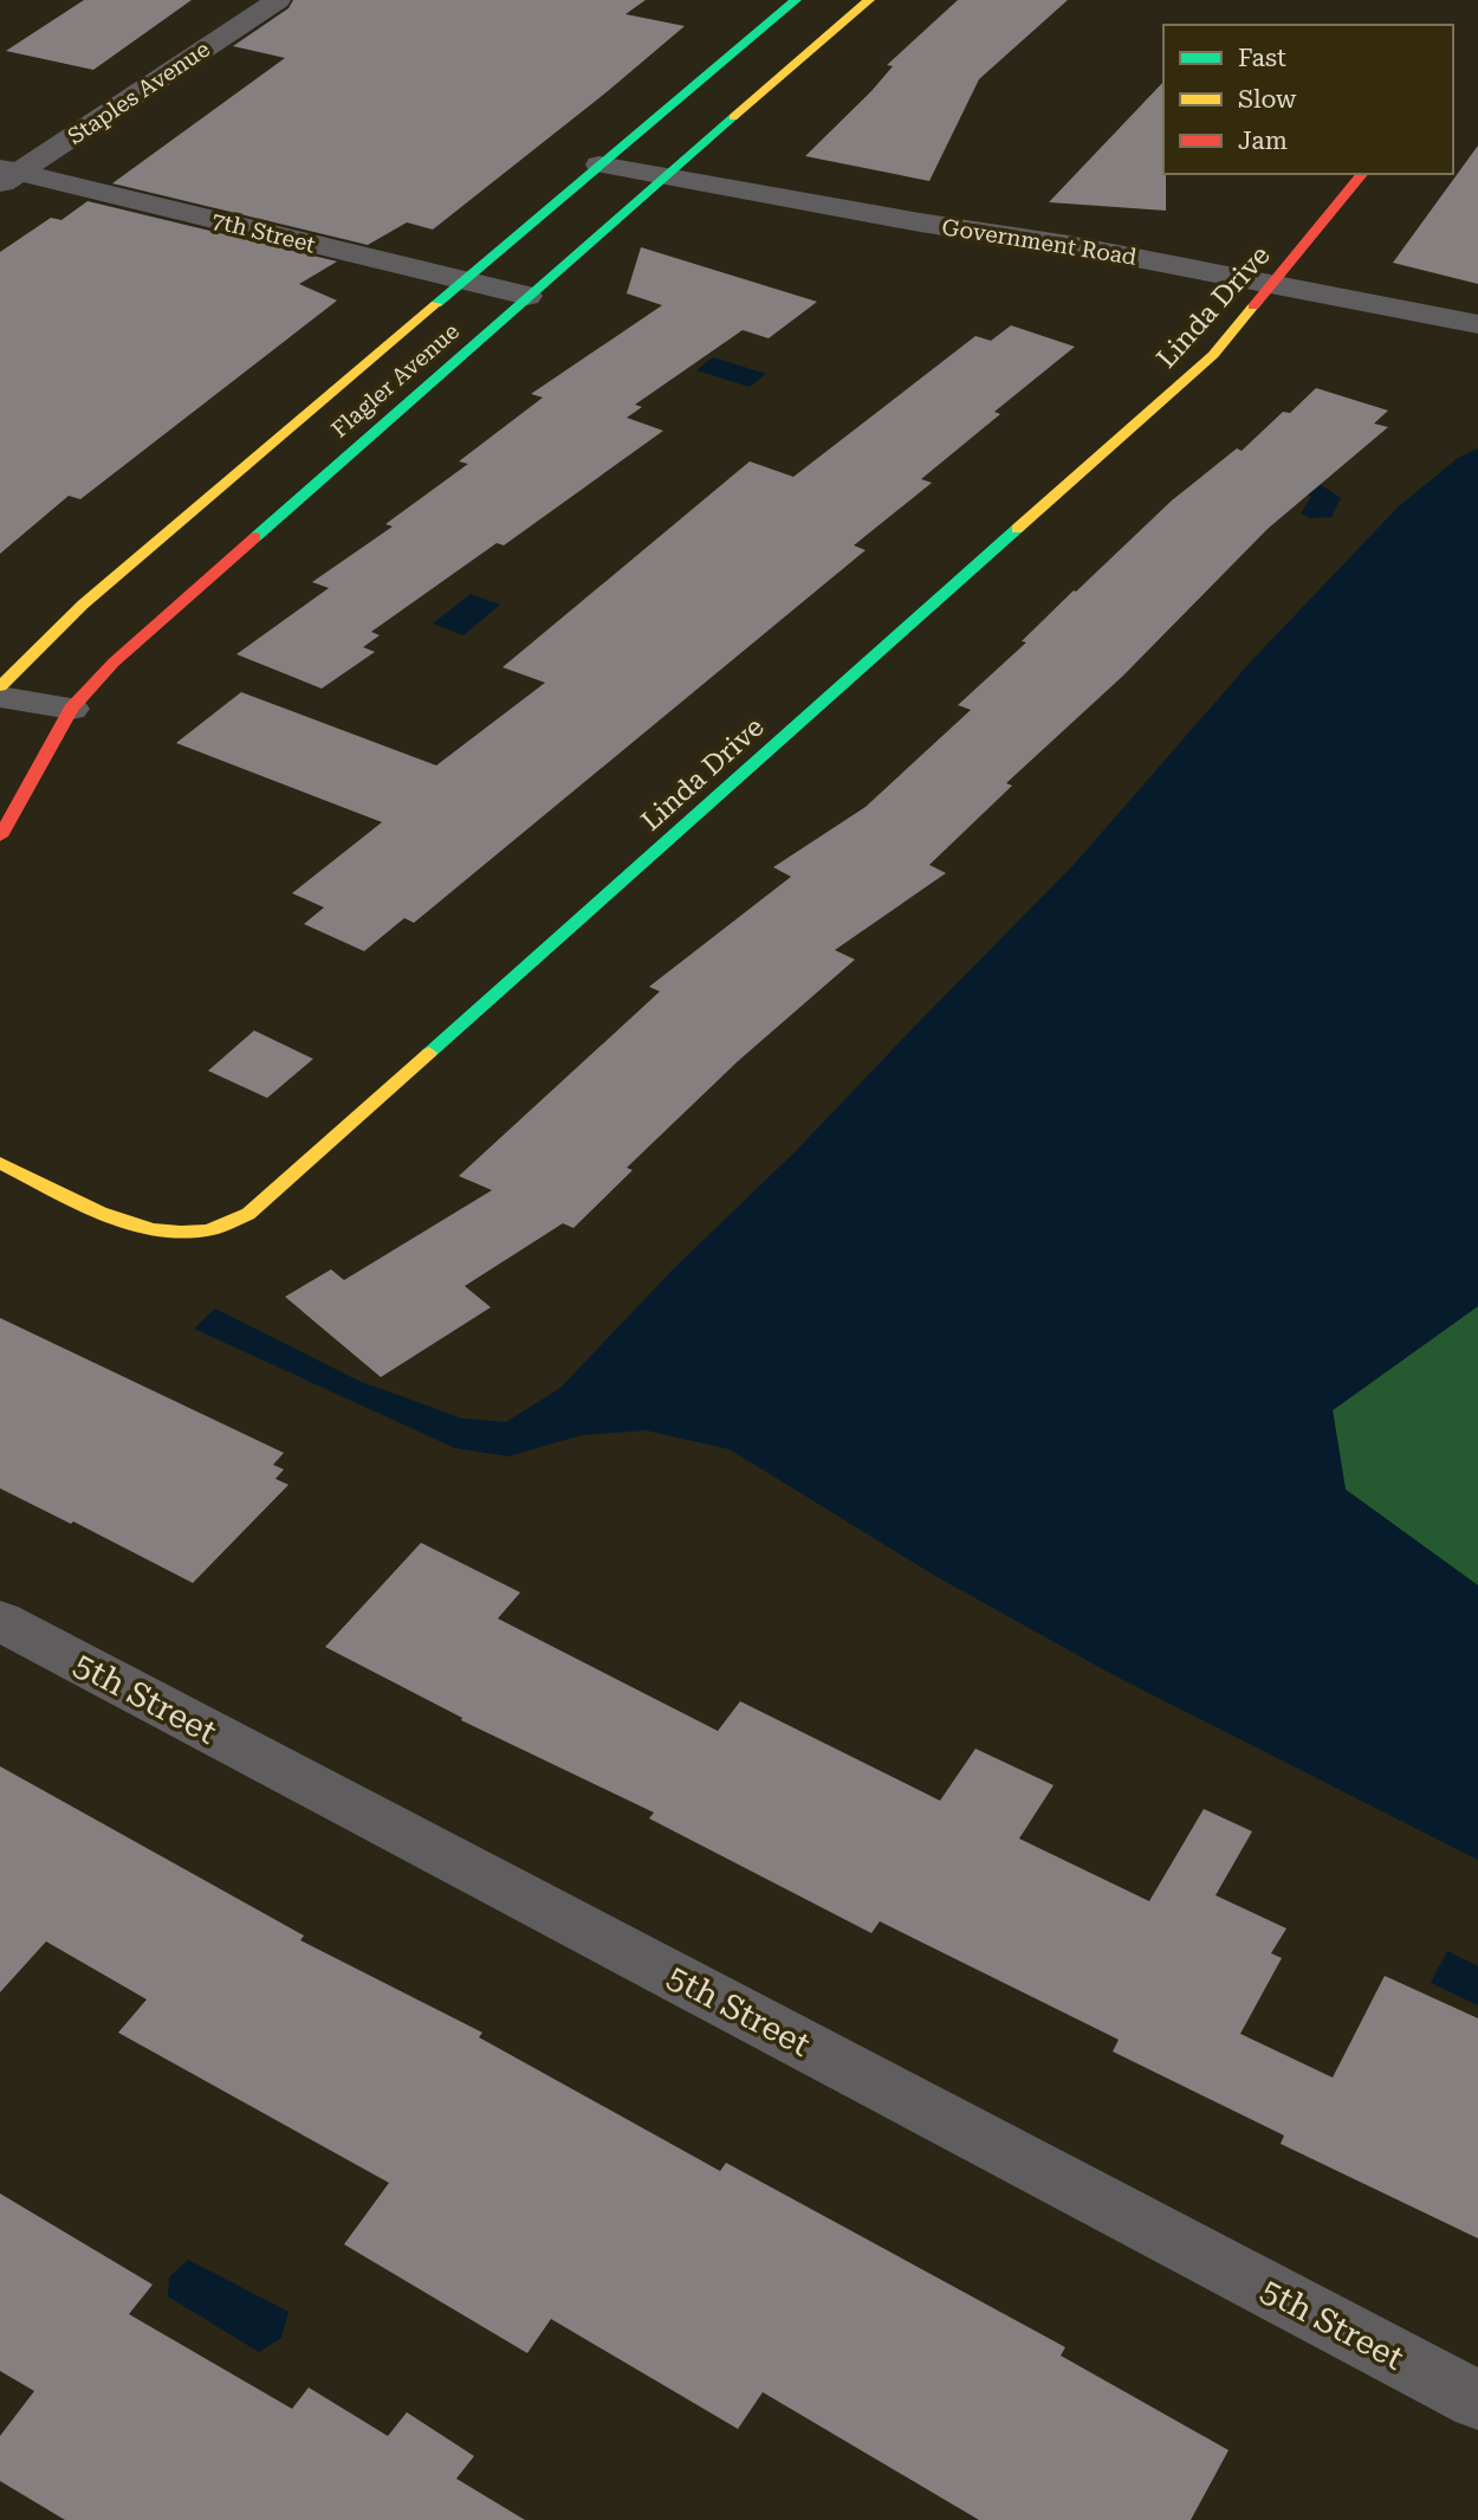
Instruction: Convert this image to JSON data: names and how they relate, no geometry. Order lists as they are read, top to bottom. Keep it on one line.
{"streets":{"main road":["Linda Drive","Flagler Avenue"],"street":["Staples Avenue","7th Street","Government Road","5th Street"]},"crossings":[["Staples Avenue","7th Street"],["7th Street","Flagler Avenue"],["Government Road","Linda Drive"],["Government Road","Flagler Avenue"]],"legend":["Fast","Slow","Jam"]}
